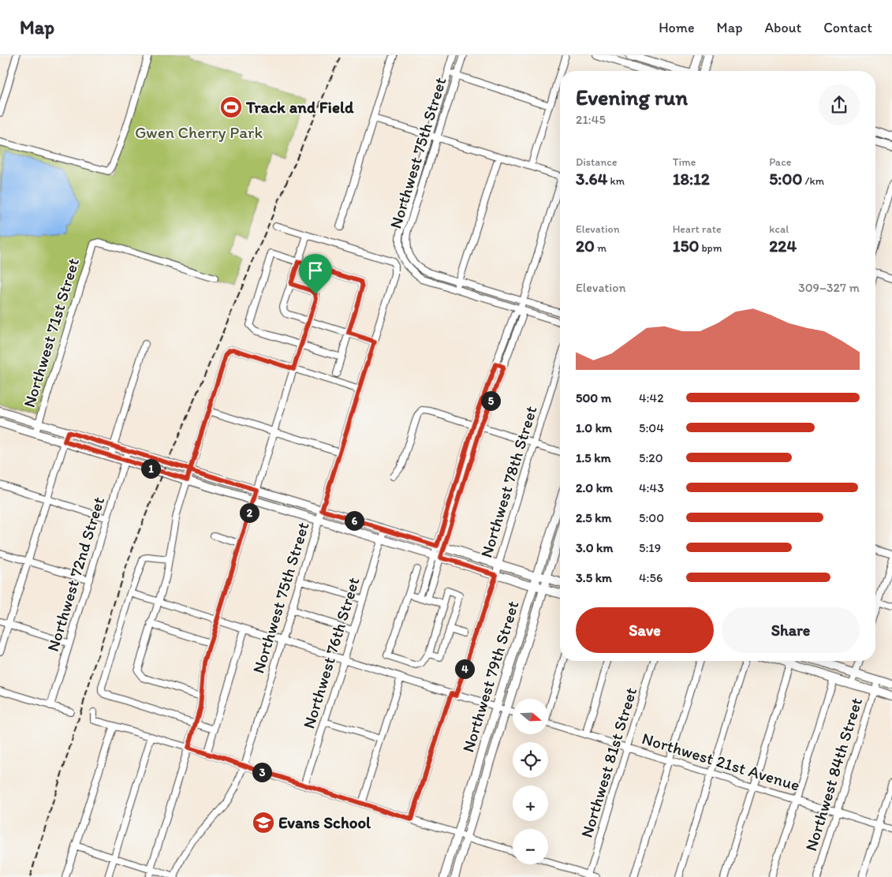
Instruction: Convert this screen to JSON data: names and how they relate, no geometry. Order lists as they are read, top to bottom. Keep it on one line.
{"streets":{"main road":["Northwest 79th Street"],"street":["Northwest 75th Street","Northwest 71st Street","Northwest 78th Street","Northwest 72nd Street","Northwest 76th Street","Northwest 21st Avenue","Northwest 81st Street","Northwest 84th Street"]},"crossings":[["Northwest 21st Avenue","Northwest 81st Street"],["Northwest 21st Avenue","Northwest 84th Street"]],"parks":["Gwen Cherry Park"],"places":{"sports":["Track and Field"],"school or university":["Evans School"]},"north":"right","page":{"header":"Map","nav":["Home","Map","About","Contact"],"heading":["Evening run","21:45"],"stats":[["Distance","3.64 km"],["Time","18:12"],["Pace","5:00 /km"],["Elevation","20 m"],["Heart rate","150 bpm"],["kcal","224"]],"chart":["Elevation","309–327 m"],"list":[{"name":"500 m","note":"4:42"},{"name":"1.0 km","note":"5:04"},{"name":"1.5 km","note":"5:20"},{"name":"2.0 km","note":"4:43"},{"name":"2.5 km","note":"5:00"},{"name":"3.0 km","note":"5:19"},{"name":"3.5 km","note":"4:56"}],"pins":["5","1","2","6","4","3"],"buttons":["Save","Share"],"map_buttons":["+","−"]}}
